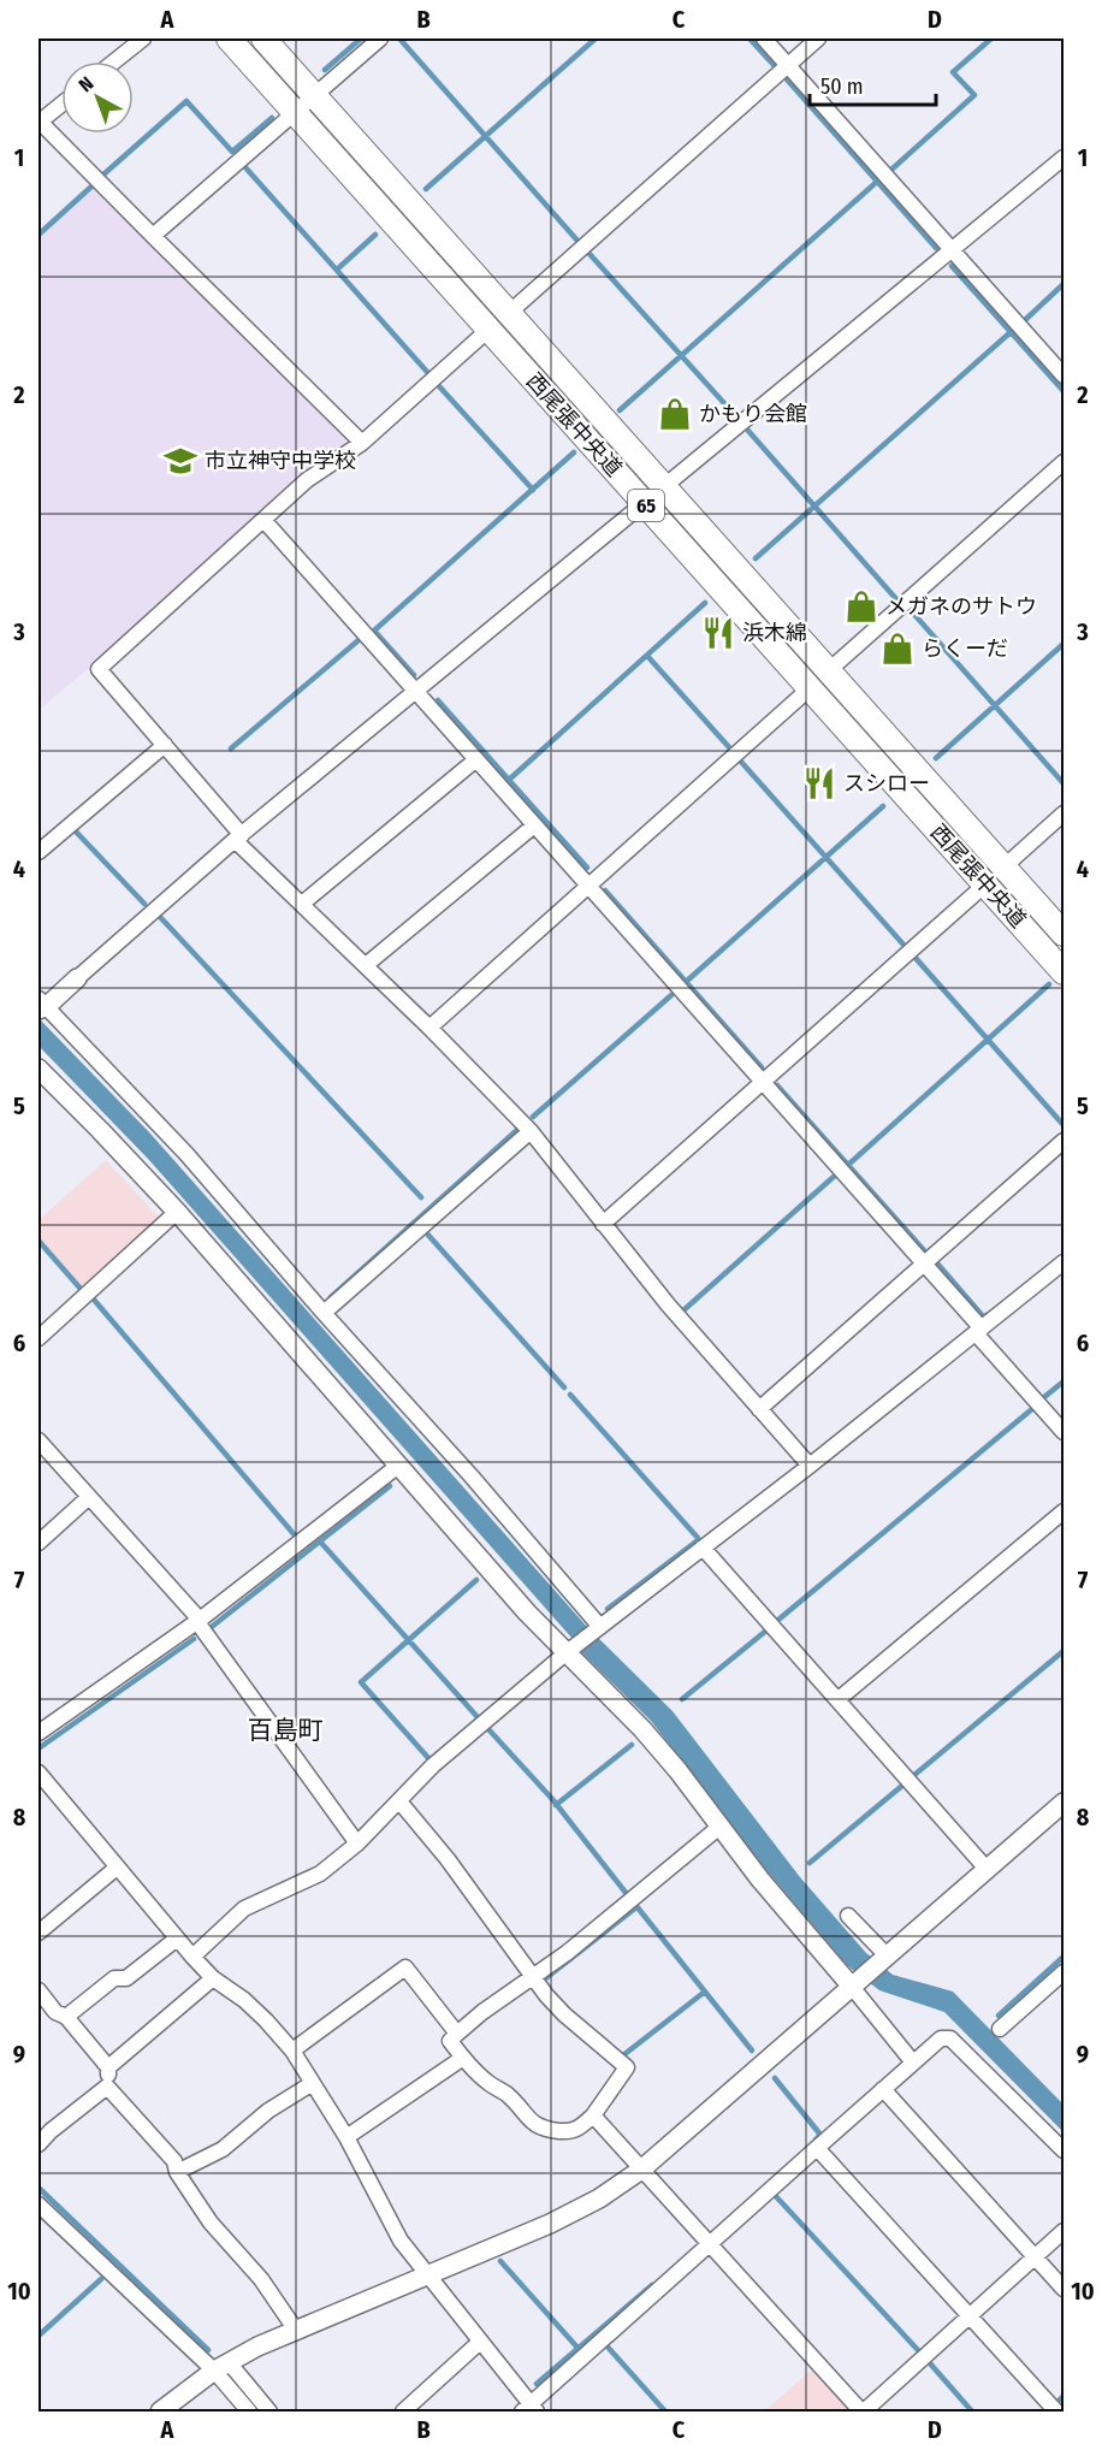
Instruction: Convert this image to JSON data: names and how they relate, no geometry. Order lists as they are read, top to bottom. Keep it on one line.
{"streets":{"main road":["西尾張中央道","65"]},"districts":["百島町"],"places":{"shop":["かもり会館","メガネのサトウ","らくーだ"],"school or university":["市立神守中学校"],"restaurant":["浜木綿","スシロー"]},"scale_bar":"50 m","north":"top left","grid":{"columns":["A","B","C","D"],"rows":["1","2","3","4","5","6","7","8","9","10"]}}
